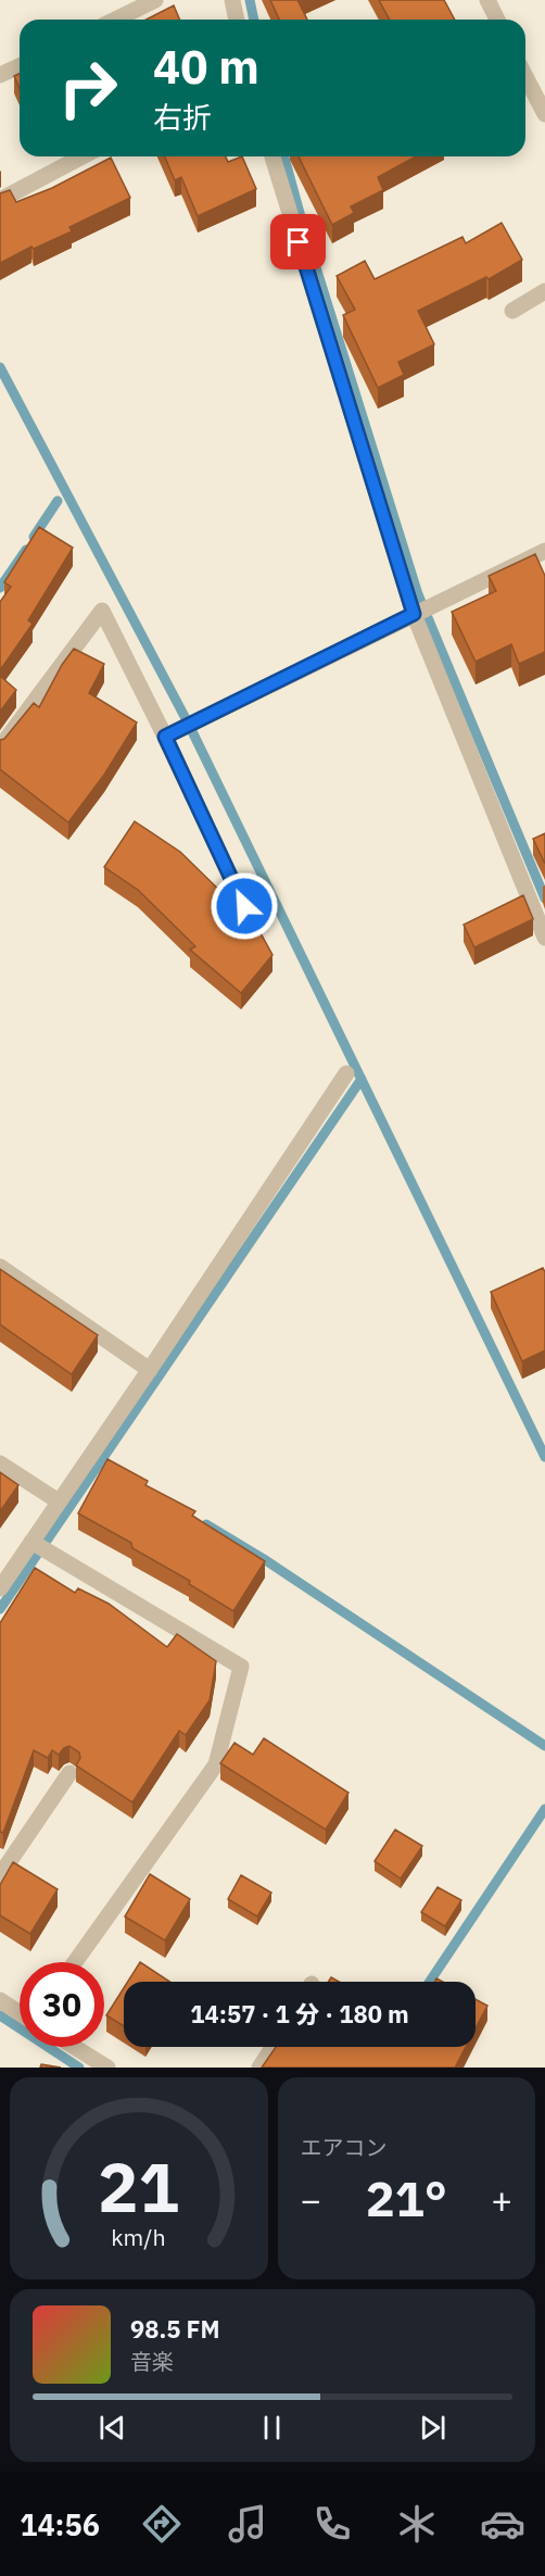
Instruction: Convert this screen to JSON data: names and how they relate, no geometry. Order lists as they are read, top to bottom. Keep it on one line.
{"page":{"turn":["40 m","右折"],"limit":"30","trip":"14:57 · 1 分 · 180 m","tile":"エアコン","heat":["−","21°","+"],"song":["98.5 FM","音楽"],"tabs":"14:56","gauge":["21","km/h"]}}
